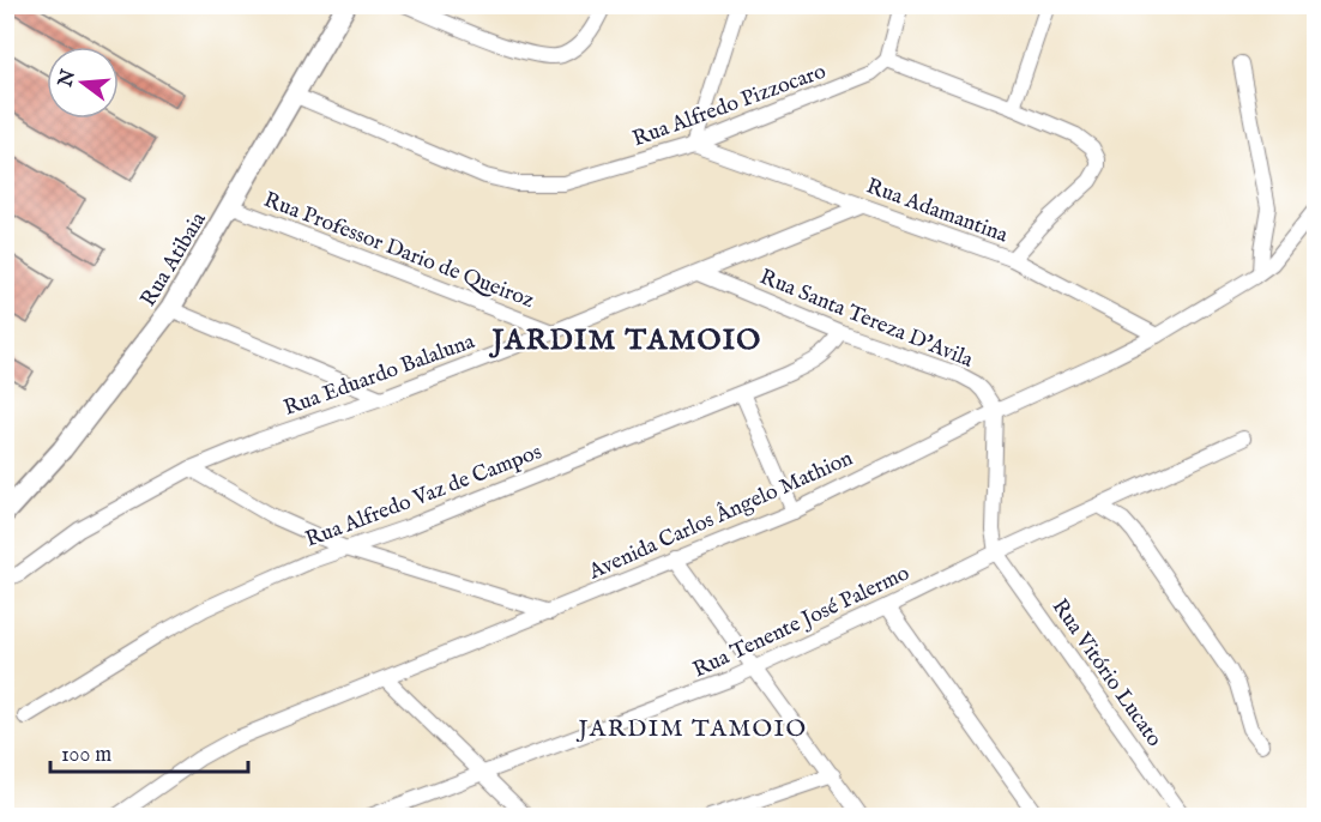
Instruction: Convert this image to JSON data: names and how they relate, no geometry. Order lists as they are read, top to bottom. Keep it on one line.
{"streets":{"main road":["Rua Atibaia"],"street":["Rua Alfredo Pizzocaro","Rua Adamantina","Rua Professor Dario de Queiroz","Rua Santa Tereza D'Avila","Rua Eduardo Balaluna","Rua Alfredo Vaz de Campos","Avenida Carlos Ângelo Mathion","Rua Tenente José Palermo","Rua Vitório Lucato"]},"crossings":[["Rua Alfredo Pizzocaro","Rua Adamantina"],["Rua Alfredo Pizzocaro","Rua Atibaia"],["Rua Adamantina","Rua Eduardo Balaluna"],["Rua Adamantina","Avenida Carlos Ângelo Mathion"],["Rua Professor Dario de Queiroz","Rua Atibaia"],["Rua Professor Dario de Queiroz","Rua Eduardo Balaluna"],["Rua Santa Tereza D'Avila","Rua Eduardo Balaluna"],["Rua Santa Tereza D'Avila","Rua Alfredo Vaz de Campos"],["Rua Santa Tereza D'Avila","Avenida Carlos Ângelo Mathion"],["Rua Tenente José Palermo","Rua Vitório Lucato"]],"districts":["JARDIM TAMOIO","JARDIM TAMOIO"],"scale_bar":"100 m","north":"left"}
